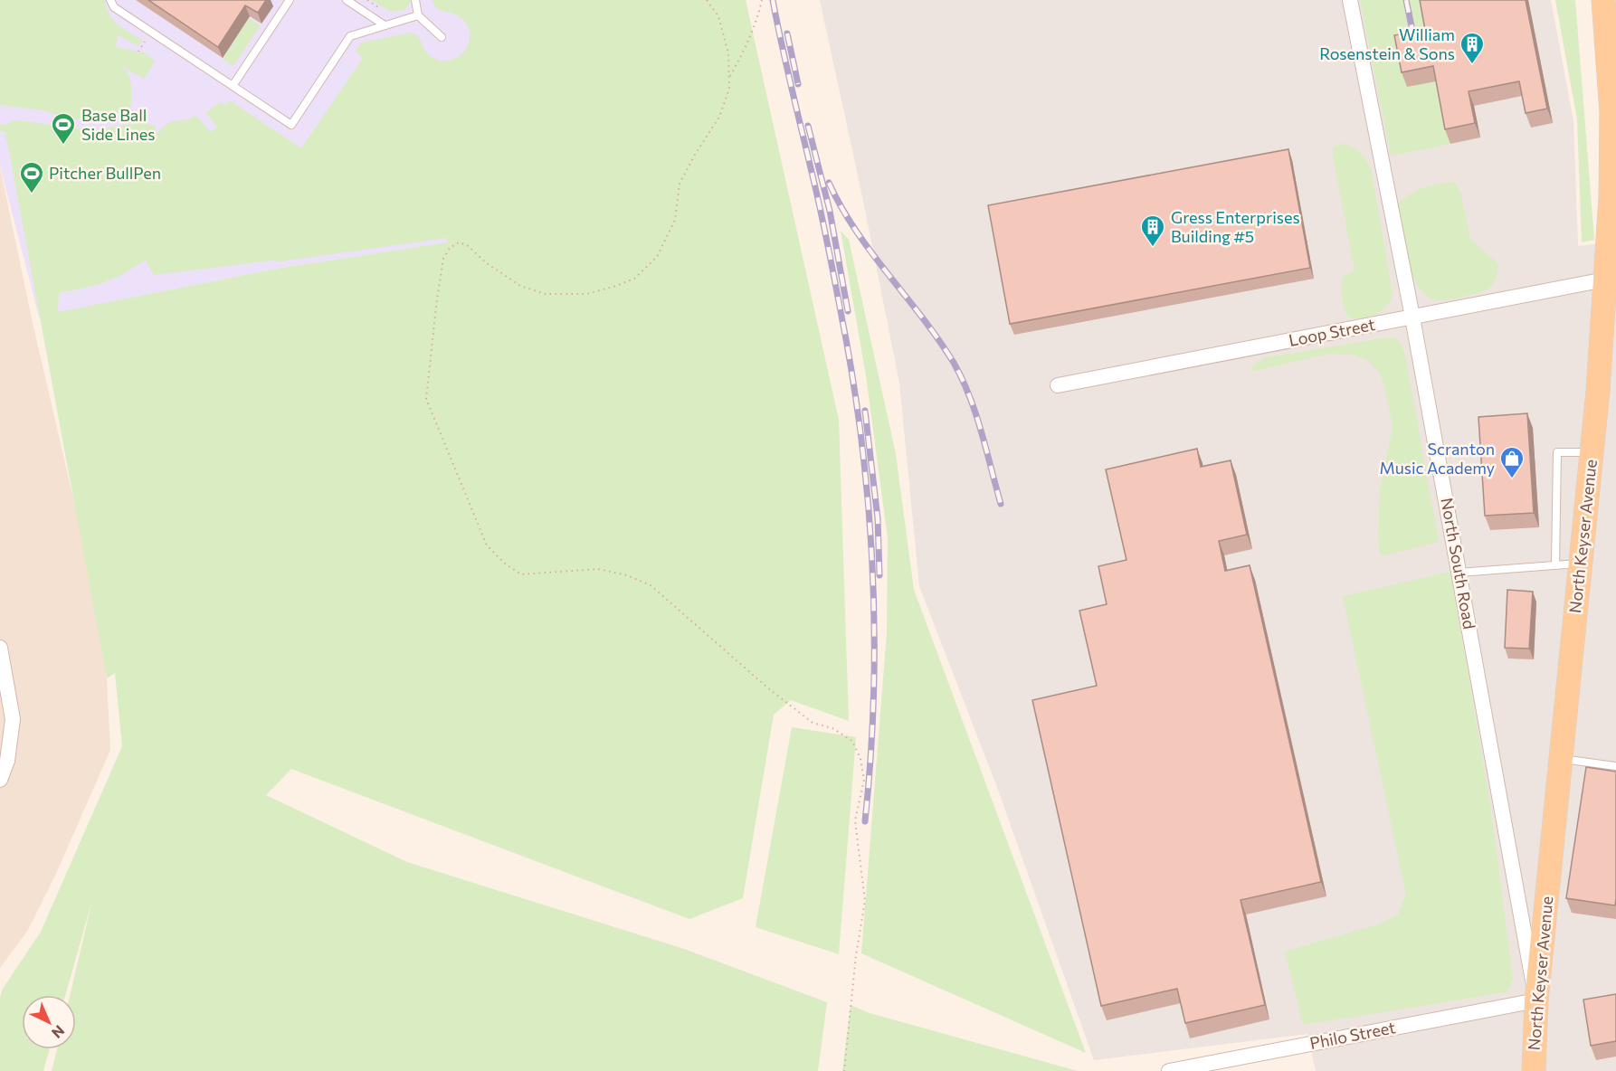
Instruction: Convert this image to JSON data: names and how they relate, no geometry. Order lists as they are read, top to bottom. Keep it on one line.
{"streets":{"main road":["North Keyser Avenue"],"street":["Loop Street","North South Road","Philo Street"]},"crossings":[["Loop Street","North Keyser Avenue"],["Loop Street","North South Road"],["North Keyser Avenue","North South Road"],["North Keyser Avenue","Philo Street"],["North South Road","Philo Street"]],"places":{"building":["William Rosenstein & Sons","Gress Enterprises Building #5"],"sports":["Base Ball Side Lines","Pitcher BullPen"],"shop":["Scranton Music Academy"]},"north":"bottom right"}
